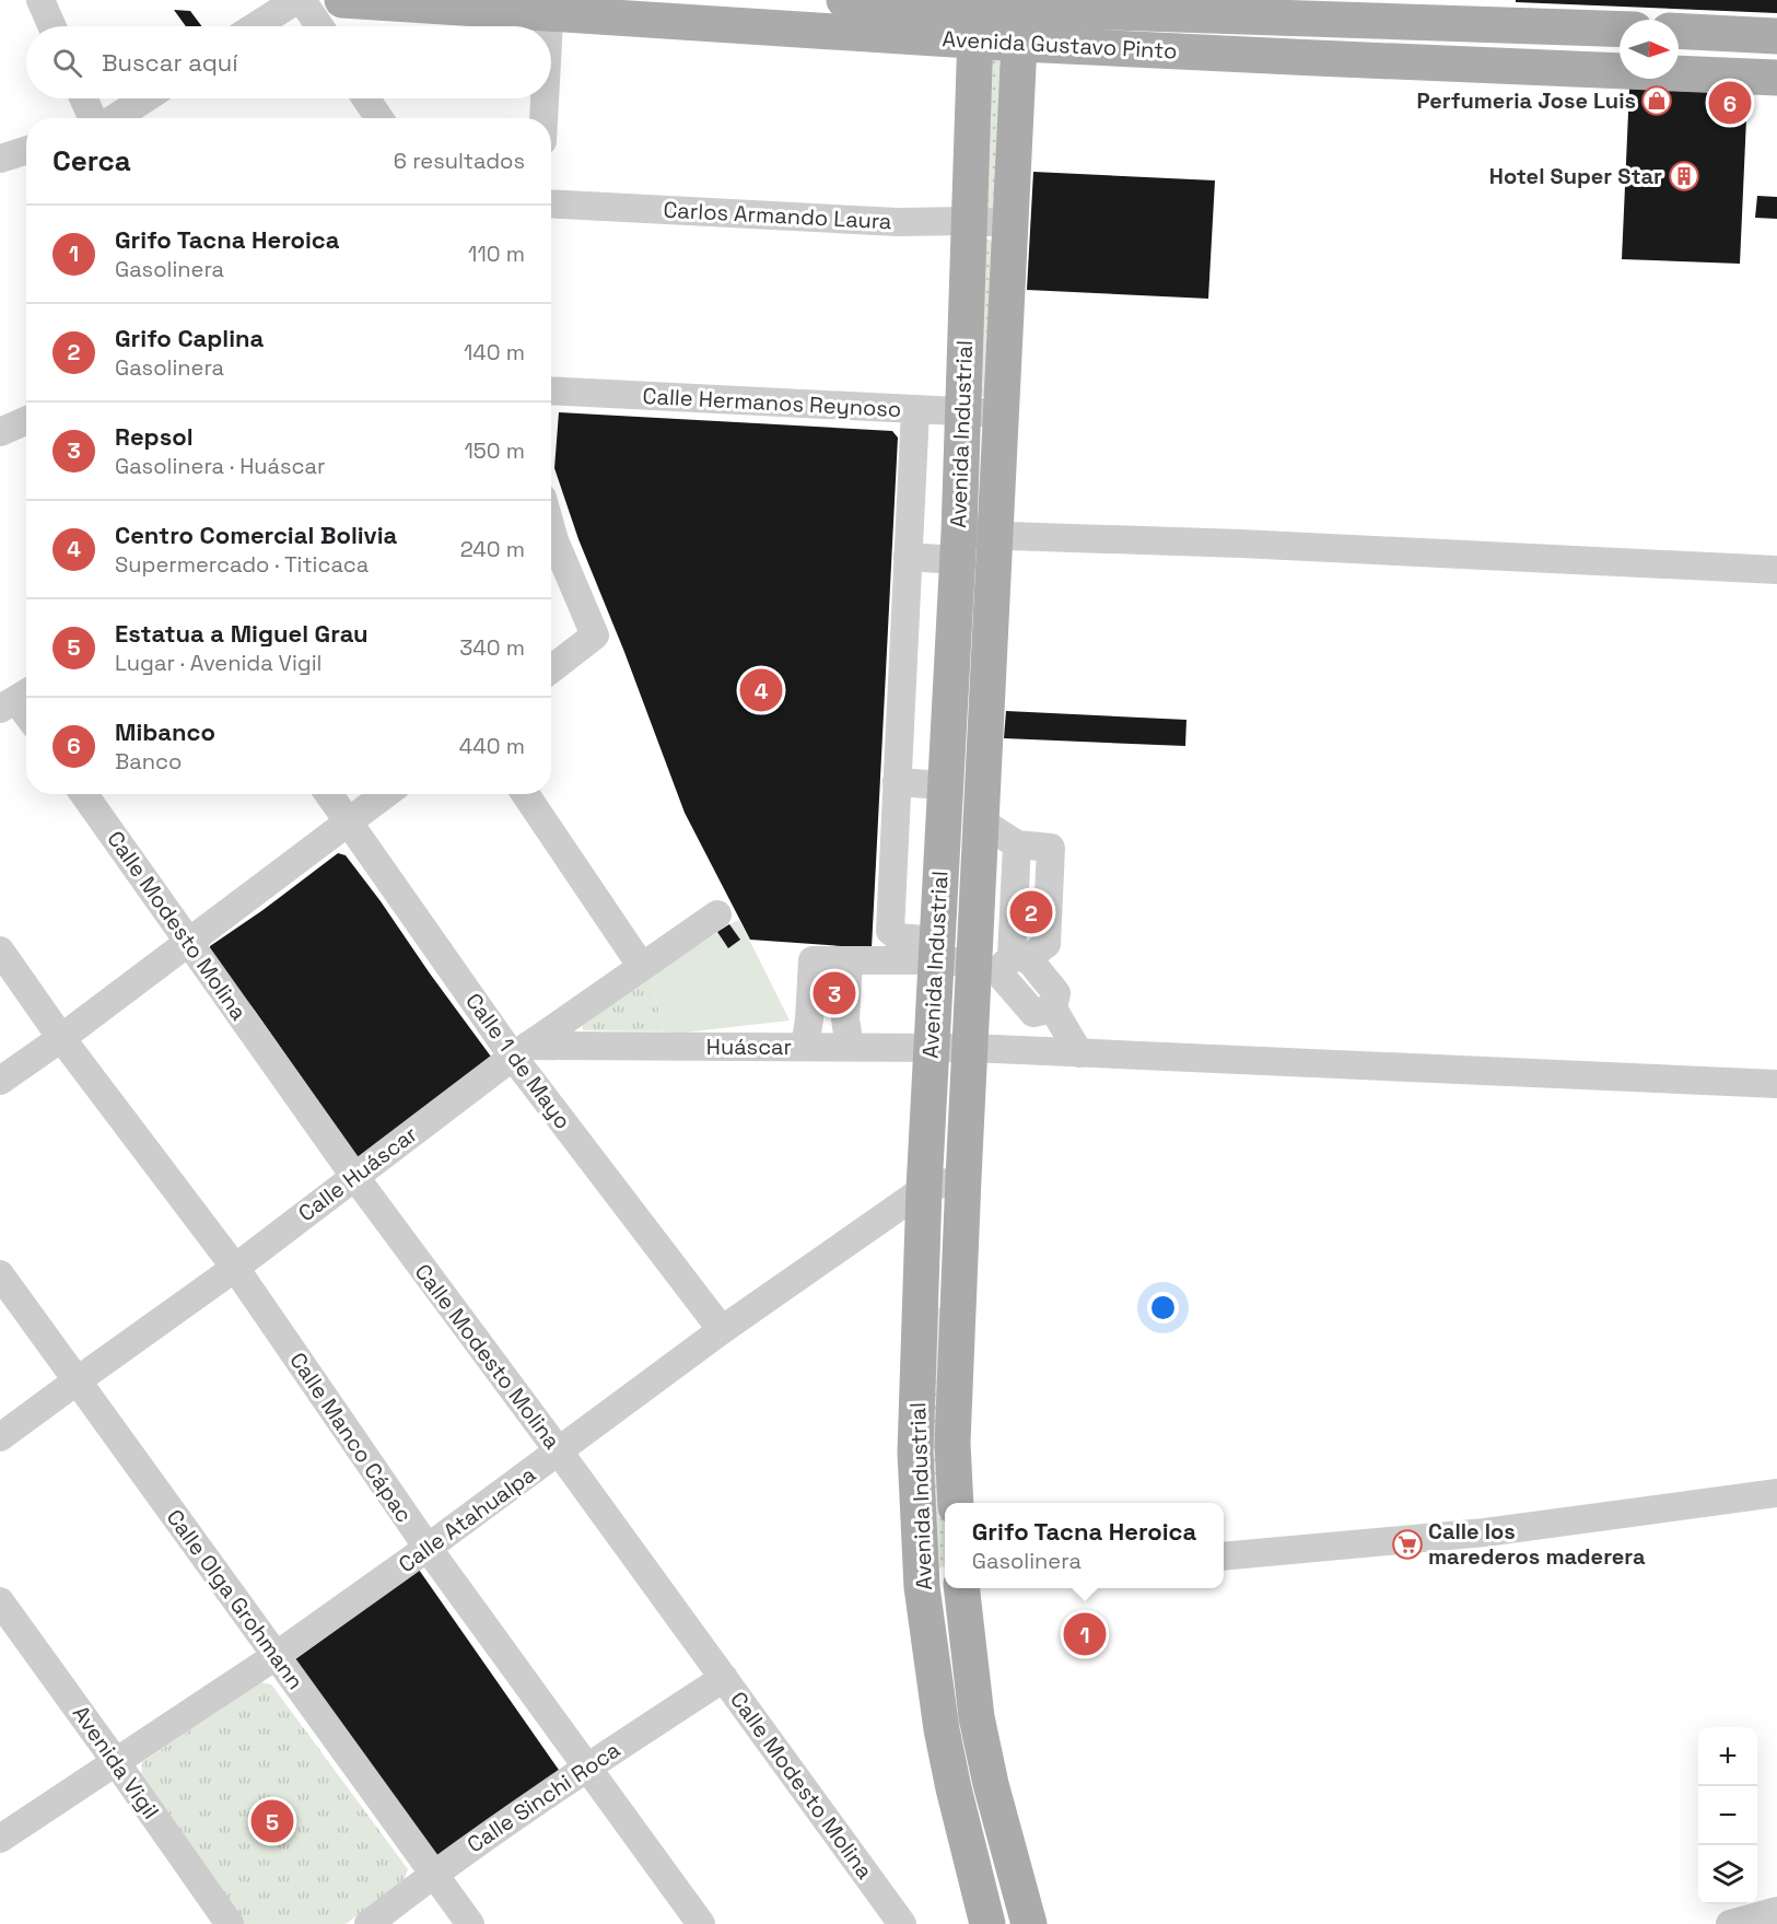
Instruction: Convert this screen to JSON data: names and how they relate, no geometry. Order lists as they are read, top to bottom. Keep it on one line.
{"streets":{"main road":["Avenida Gustavo Pinto","Avenida Industrial"],"street":["Carlos Armando Laura","Calle Hermanos Reynoso","Calle Modesto Molina","Huáscar","Calle 1 de Mayo","Calle Huáscar","Calle Manco Cápac","Calle Atahualpa","Calle Olga Grohmann","Avenida Vigil","Calle Sinchi Roca"]},"crossings":[["Avenida Gustavo Pinto","Avenida Industrial"],["Carlos Armando Laura","Avenida Industrial"],["Calle Hermanos Reynoso","Avenida Industrial"],["Avenida Industrial","Huáscar"],["Avenida Industrial","Calle Atahualpa"],["Calle Modesto Molina","Calle Huáscar"],["Calle Modesto Molina","Calle Atahualpa"],["Calle Modesto Molina","Calle Sinchi Roca"],["Huáscar","Calle 1 de Mayo"],["Huáscar","Calle Huáscar"],["Calle 1 de Mayo","Calle Huáscar"],["Calle 1 de Mayo","Calle Atahualpa"],["Calle Huáscar","Calle Manco Cápac"],["Calle Huáscar","Calle Olga Grohmann"],["Calle Manco Cápac","Calle Atahualpa"],["Calle Manco Cápac","Calle Sinchi Roca"],["Calle Atahualpa","Calle Olga Grohmann"],["Calle Atahualpa","Avenida Vigil"],["Calle Olga Grohmann","Calle Sinchi Roca"]],"places":{"shop":["Perfumeria Jose Luis"],"building":["Hotel Super Star"],"supermarket":["Calle los marederos maderera"]},"north":"right","page":{"search":"Buscar aquí","pins":["6","4","2","3","1","5"],"heading":["Cerca","6 resultados"],"list":[{"mark":"1","name":"Grifo Tacna Heroica","note":"Gasolinera","value":"110 m"},{"mark":"2","name":"Grifo Caplina","note":"Gasolinera","value":"140 m"},{"mark":"3","name":"Repsol","note":"Gasolinera · Huáscar","value":"150 m"},{"mark":"4","name":"Centro Comercial Bolivia","note":"Supermercado · Titicaca","value":"240 m"},{"mark":"5","name":"Estatua a Miguel Grau","note":"Lugar · Avenida Vigil","value":"340 m"},{"mark":"6","name":"Mibanco","note":"Banco","value":"440 m"}],"popup":["Grifo Tacna Heroica","Gasolinera"],"map_buttons":["+","−"]}}
